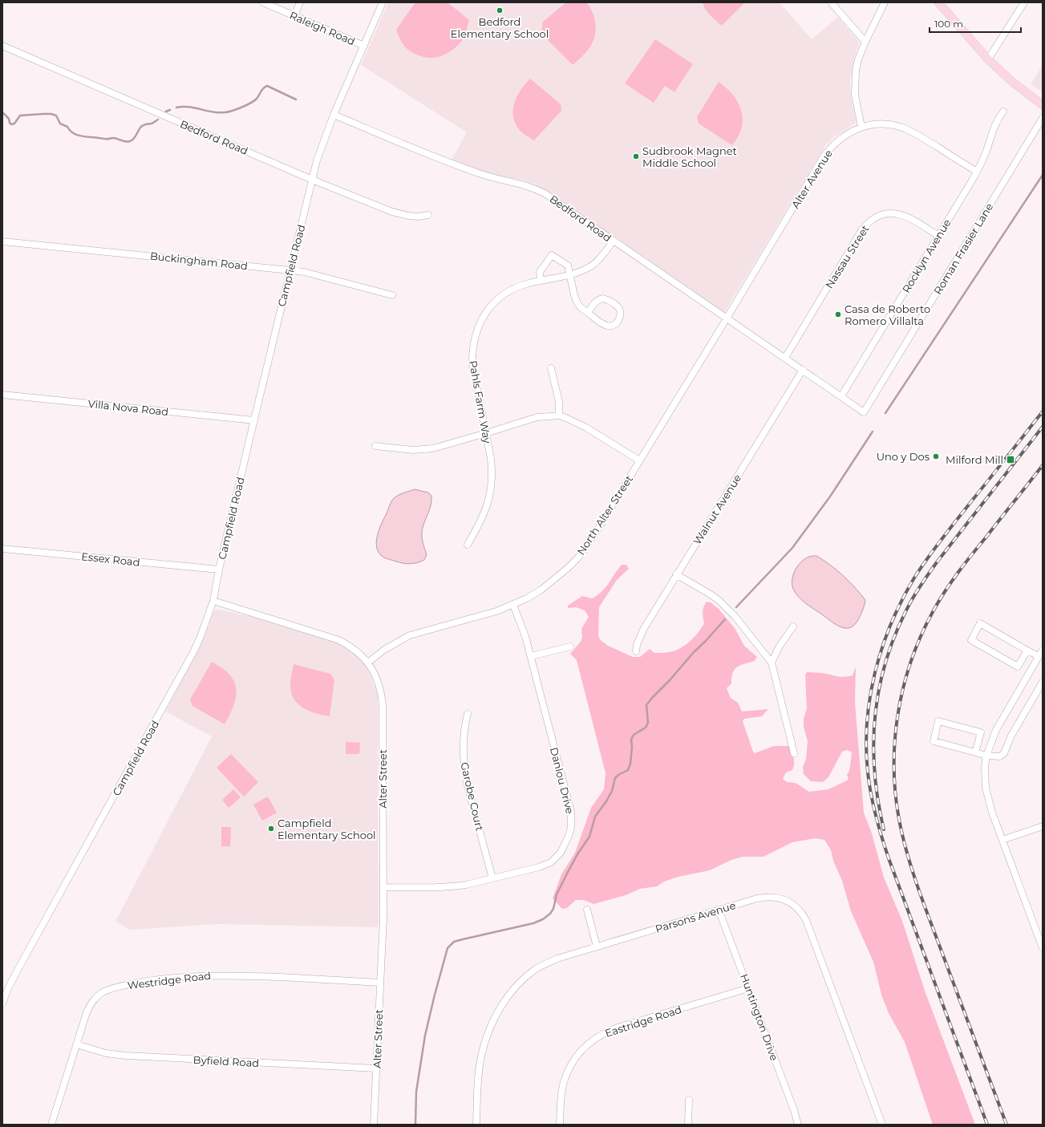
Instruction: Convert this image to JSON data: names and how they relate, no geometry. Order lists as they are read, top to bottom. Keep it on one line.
{"streets":{"street":["Raleigh Road","Bedford Road","Alter Avenue","Roman Frasier Lane","Rocklyn Avenue","Nassau Street","Buckingham Road","Campfield Road","Pahls Farm Way","Villa Nova Road","Walnut Avenue","North Alter Street","Essex Road","Alter Street","Danlou Drive","Garobe Court","Parsons Avenue","Westridge Road","Huntington Drive","Eastridge Road","Byfield Road"]},"crossings":[["Raleigh Road","Campfield Road"],["Bedford Road","Alter Avenue"],["Bedford Road","Roman Frasier Lane"],["Bedford Road","Rocklyn Avenue"],["Bedford Road","Nassau Street"],["Bedford Road","Campfield Road"],["Bedford Road","Pahls Farm Way"],["Bedford Road","Walnut Avenue"],["Bedford Road","North Alter Street"],["Alter Avenue","Rocklyn Avenue"],["Alter Avenue","North Alter Street"],["Rocklyn Avenue","Nassau Street"],["Buckingham Road","Campfield Road"],["Campfield Road","Villa Nova Road"],["Campfield Road","Essex Road"],["Campfield Road","Alter Street"],["North Alter Street","Alter Street"],["North Alter Street","Danlou Drive"],["Alter Street","Danlou Drive"],["Alter Street","Westridge Road"],["Alter Street","Byfield Road"],["Danlou Drive","Garobe Court"],["Parsons Avenue","Huntington Drive"],["Westridge Road","Byfield Road"],["Huntington Drive","Eastridge Road"]],"places":{"other":["Bedford Elementary School","Sudbrook Magnet Middle School","Casa de Roberto Romero Villalta","Uno y Dos","Campfield Elementary School"],"transit":["Milford Mill"]},"scale_bar":"100 m"}
